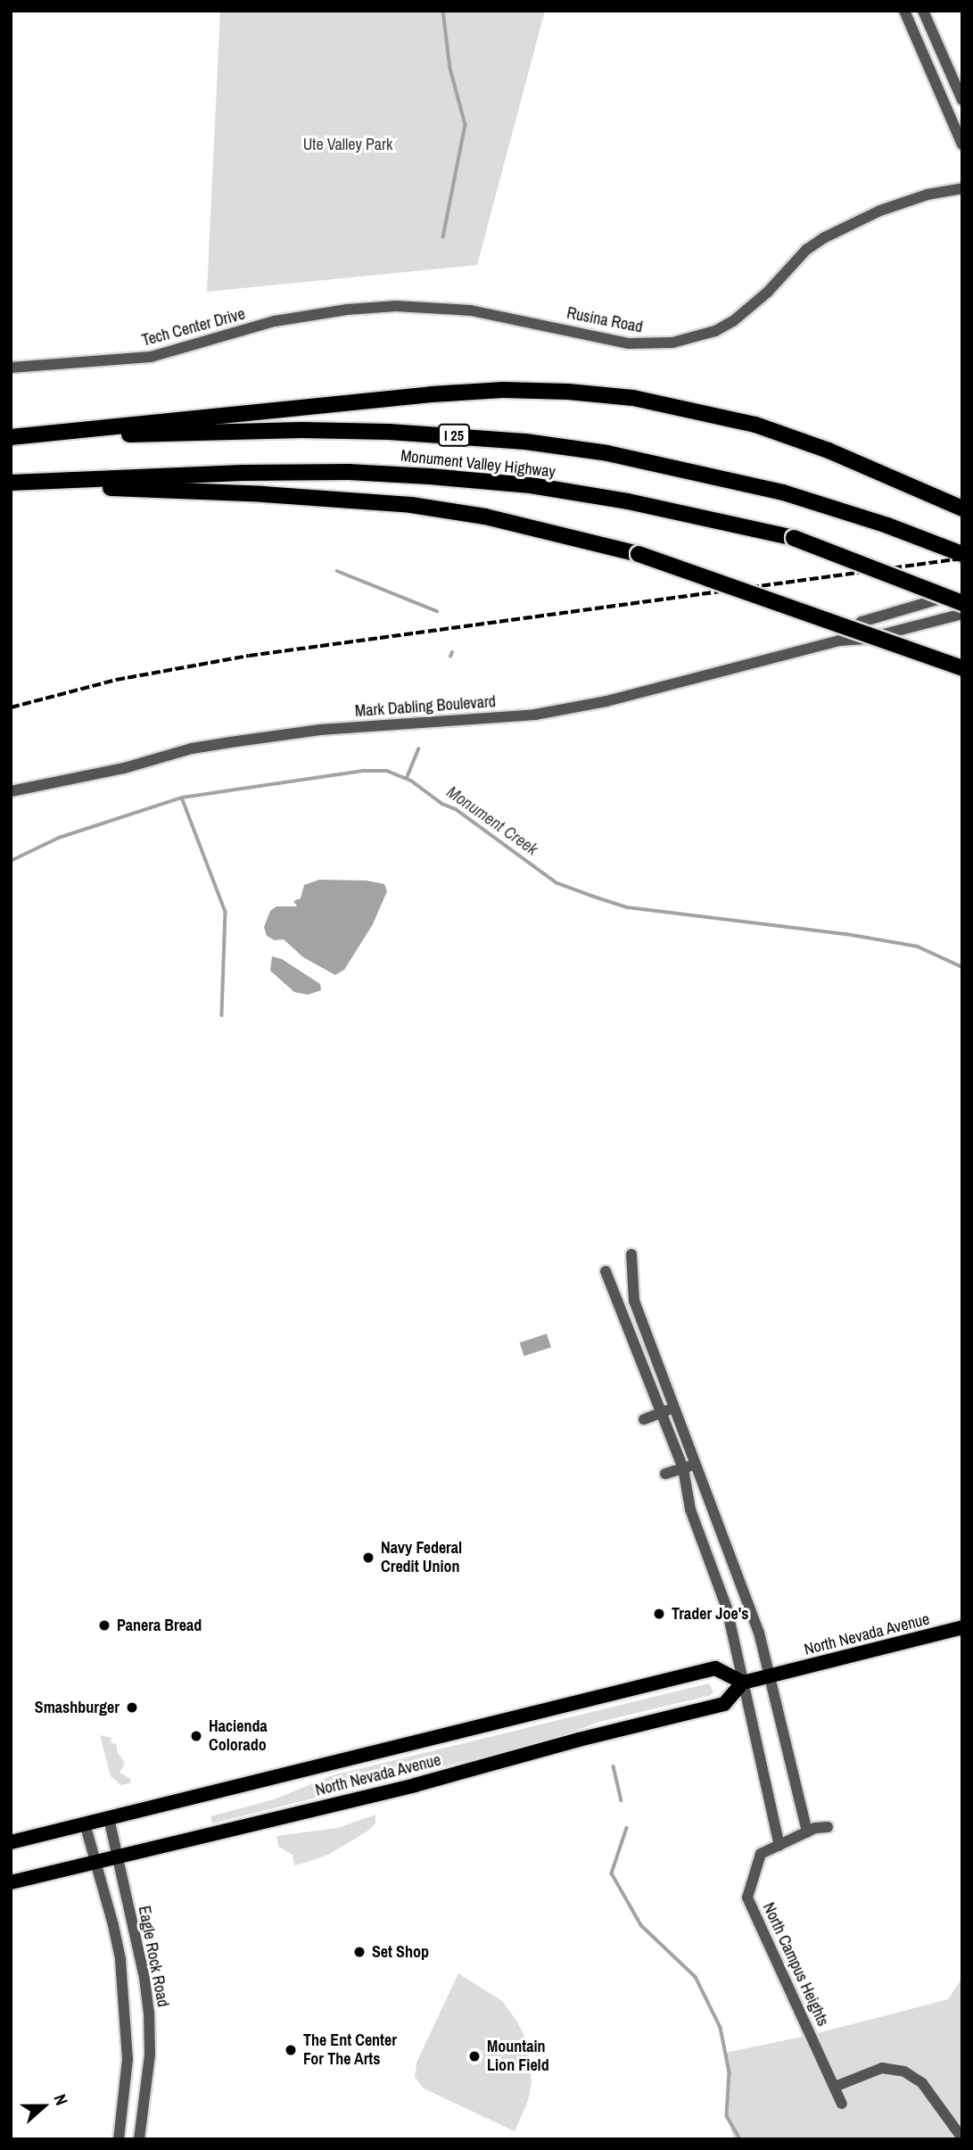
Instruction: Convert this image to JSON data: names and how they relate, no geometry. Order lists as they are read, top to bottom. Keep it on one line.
{"streets":{"highway":["I 25","Monument Valley Highway"],"main road":["North Nevada Avenue"],"street":["Rusina Road","Tech Center Drive","Mark Dabling Boulevard","Eagle Rock Road","North Campus Heights"]},"crossings":[["Rusina Road","Tech Center Drive"],["North Nevada Avenue","Eagle Rock Road"]],"water":["Monument Creek"],"parks":["Ute Valley Park"],"places":["Navy Federal Credit Union","Trader Joe's","Panera Bread","Smashburger","Hacienda Colorado","Set Shop","The Ent Center For The Arts","Mountain Lion Field"],"north":"right"}
